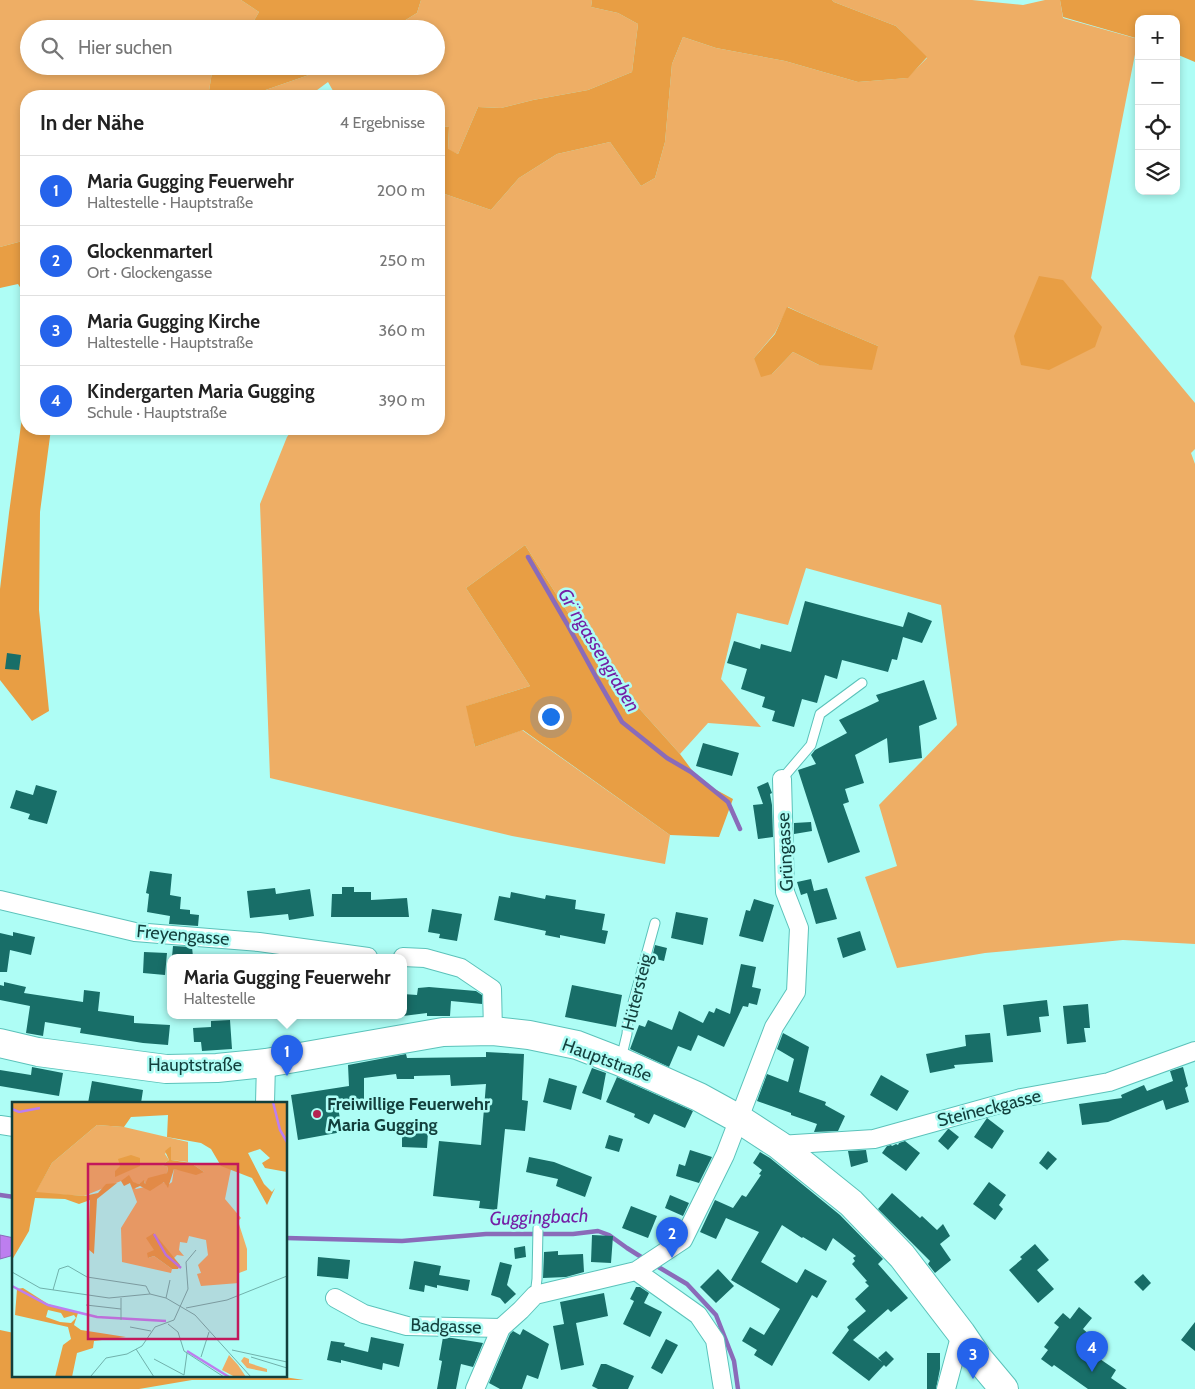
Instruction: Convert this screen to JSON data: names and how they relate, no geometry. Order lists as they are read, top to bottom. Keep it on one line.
{"streets":{"main road":["Hauptstraße"],"street":["Grüngasse","Freyengasse","Steineckgasse","Badgasse"],"lane":["Hütersteig"]},"crossings":[["Grüngasse","Hauptstraße"],["Hütersteig","Hauptstraße"],["Hauptstraße","Steineckgasse"]],"water":["Gr¨ngassengraben","Guggingbach"],"places":["Freiwillige Feuerwehr Maria Gugging"],"page":{"map_buttons":["+","−"],"search":"Hier suchen","heading":["In der Nähe","4 Ergebnisse"],"list":[{"mark":"1","name":"Maria Gugging Feuerwehr","note":"Haltestelle · Hauptstraße","value":"200 m"},{"mark":"2","name":"Glockenmarterl","note":"Ort · Glockengasse","value":"250 m"},{"mark":"3","name":"Maria Gugging Kirche","note":"Haltestelle · Hauptstraße","value":"360 m"},{"mark":"4","name":"Kindergarten Maria Gugging","note":"Schule · Hauptstraße","value":"390 m"}],"popup":["Maria Gugging Feuerwehr","Haltestelle"],"pins":["1","2","4","3"]}}
